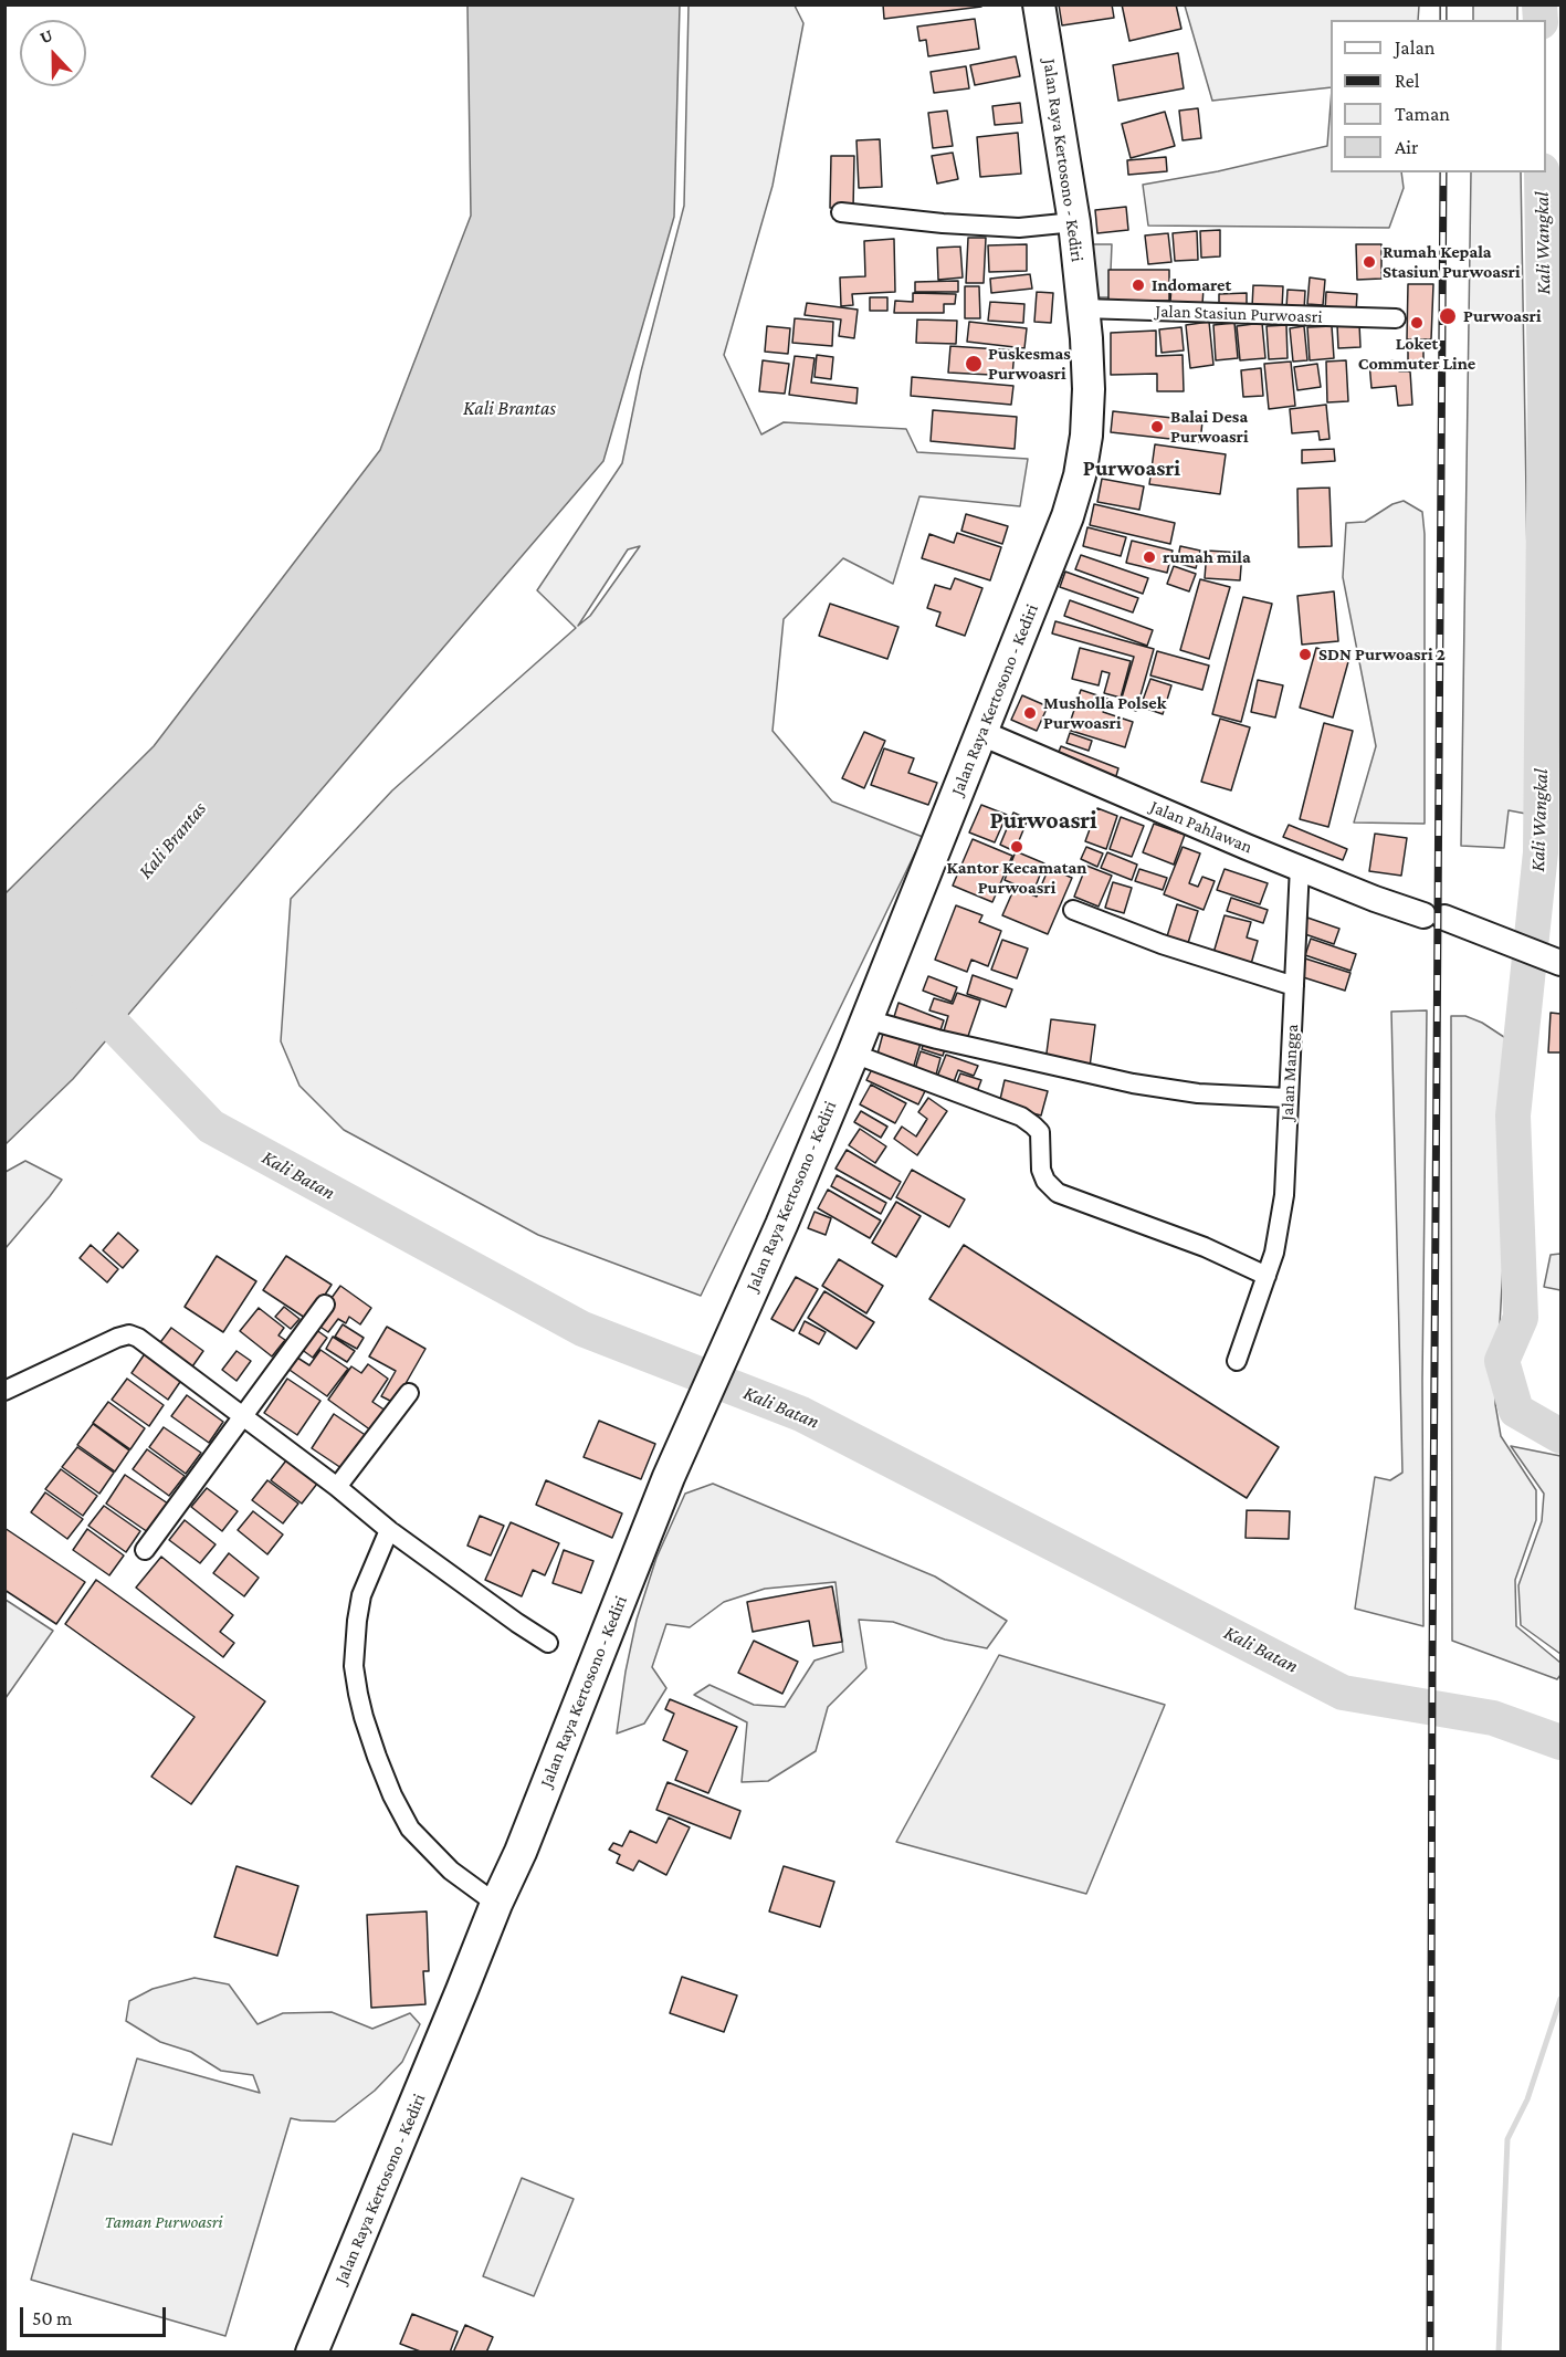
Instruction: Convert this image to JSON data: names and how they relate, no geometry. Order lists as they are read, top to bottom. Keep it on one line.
{"streets":{"highway":["Jalan Raya Kertosono - Kediri"],"main road":["Jalan Pahlawan"],"street":["Jalan Stasiun Purwoasri","Jalan Mangga"]},"crossings":[["Jalan Raya Kertosono - Kediri","Jalan Stasiun Purwoasri"],["Jalan Raya Kertosono - Kediri","Jalan Pahlawan"],["Jalan Pahlawan","Jalan Mangga"]],"districts":["Purwoasri","Purwoasri"],"water":["Kali Wangkal","Kali Brantas","Kali Batan"],"parks":["Taman Purwoasri"],"places":["Rumah Kepala Stasiun Purwoasri","Indomaret","Purwoasri","Loket Commuter Line","Puskesmas Purwoasri","Balai Desa Purwoasri","rumah mila","SDN Purwoasri 2","Musholla Polsek Purwoasri","Kantor Kecamatan Purwoasri"],"legend":["Jalan","Rel","Taman","Air"],"scale_bar":"50 m","north":"top"}
